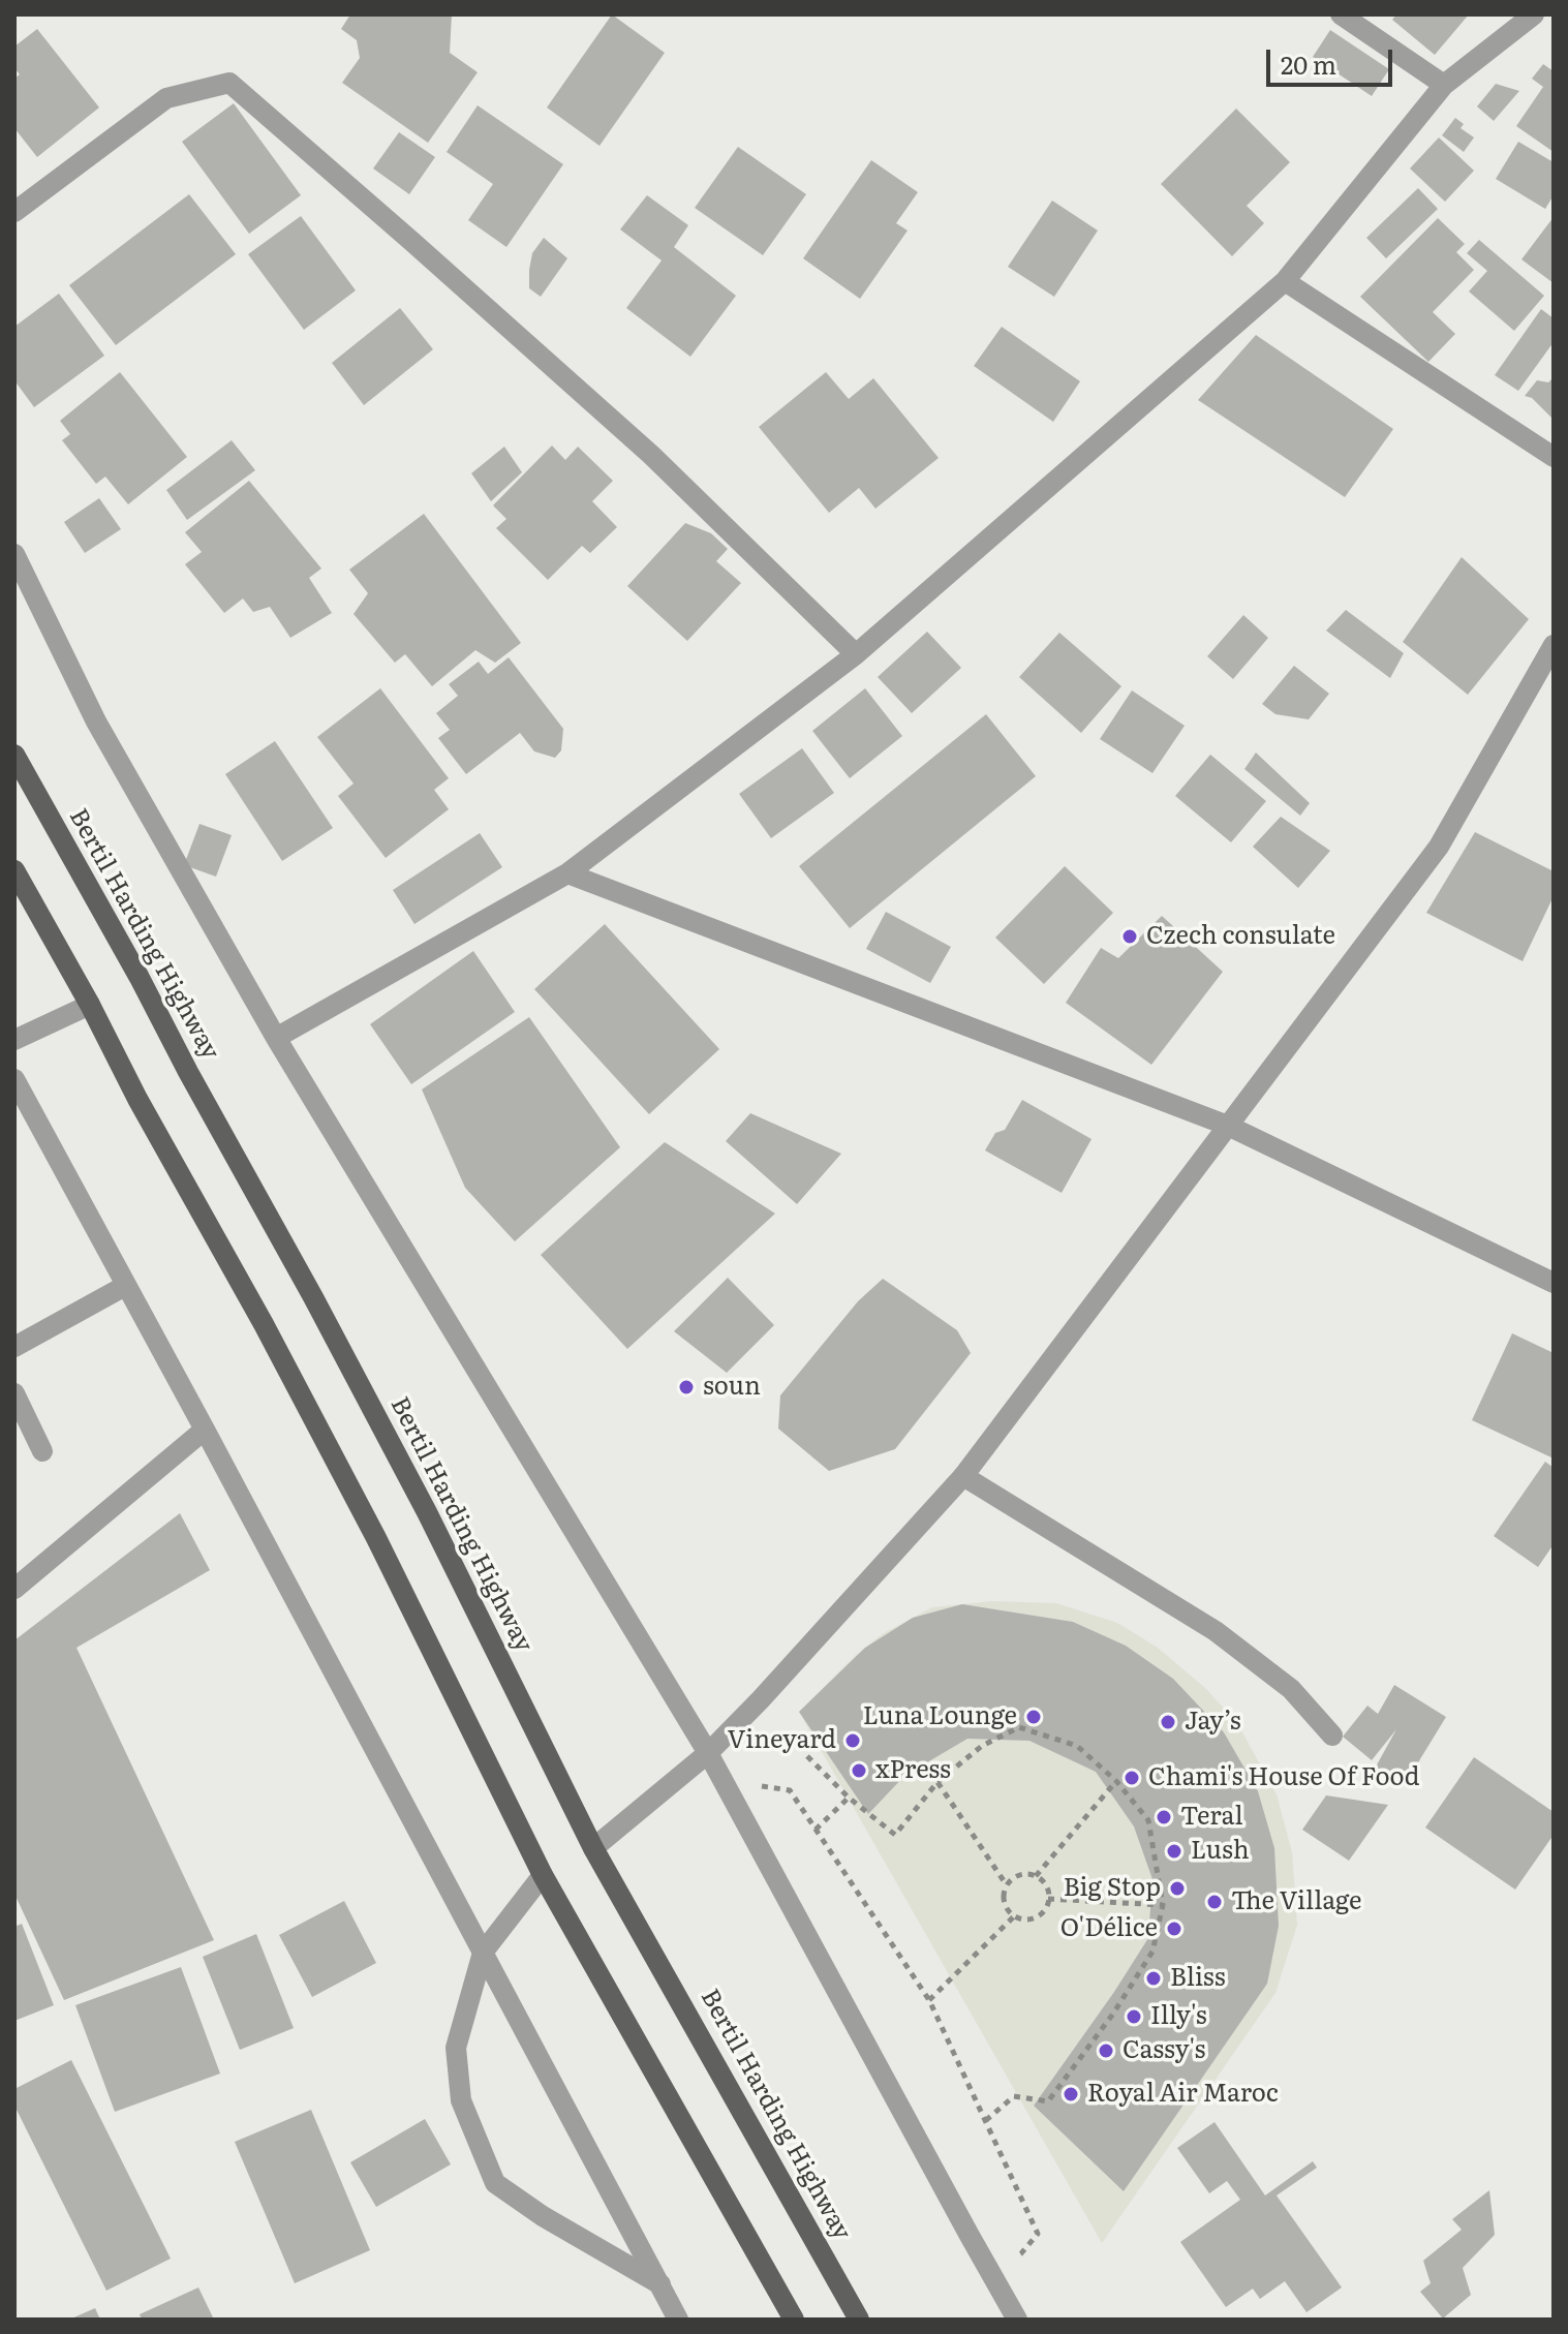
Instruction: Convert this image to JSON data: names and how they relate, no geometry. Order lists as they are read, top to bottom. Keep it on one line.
{"streets":{"main road":["Bertil Harding Highway"]},"places":["Czech consulate","soun","Luna Lounge","Jay’s","Vineyard","xPress","Chami's House Of Food","Teral","Lush","Big Stop","The Village","O'Délice","Bliss","Illy's","Cassy's","Royal Air Maroc"],"scale_bar":"20 m"}
